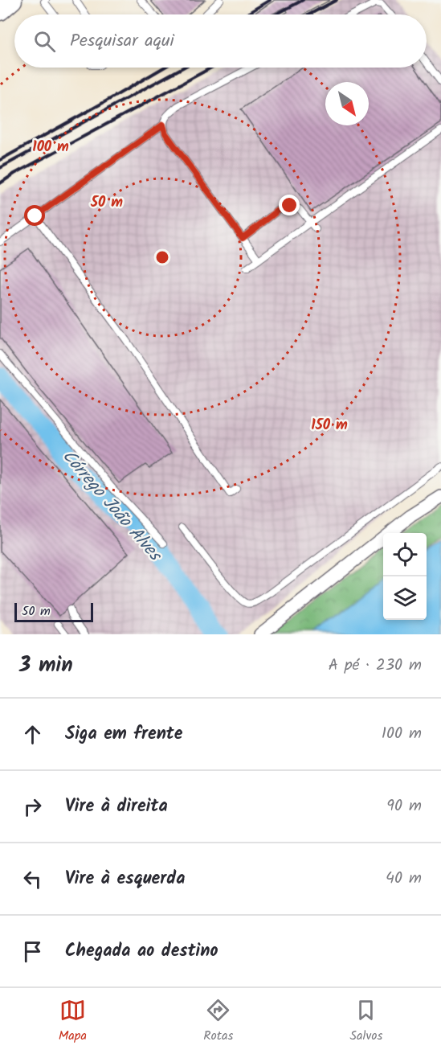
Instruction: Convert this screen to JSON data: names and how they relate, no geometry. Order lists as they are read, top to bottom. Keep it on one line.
{"water":["Córrego João Alves"],"scale_bar":"50 m","north":"bottom right","page":{"search":"Pesquisar aqui","scale":"50 m","heading":["3 min","A pé · 230 m"],"list":[["Siga em frente","100 m"],["Vire à direita","90 m"],["Vire à esquerda","40 m"],"Chegada ao destino"],"nav":["Mapa","Rotas","Salvos"]},"rings":["100 m","50 m","150 m"]}
